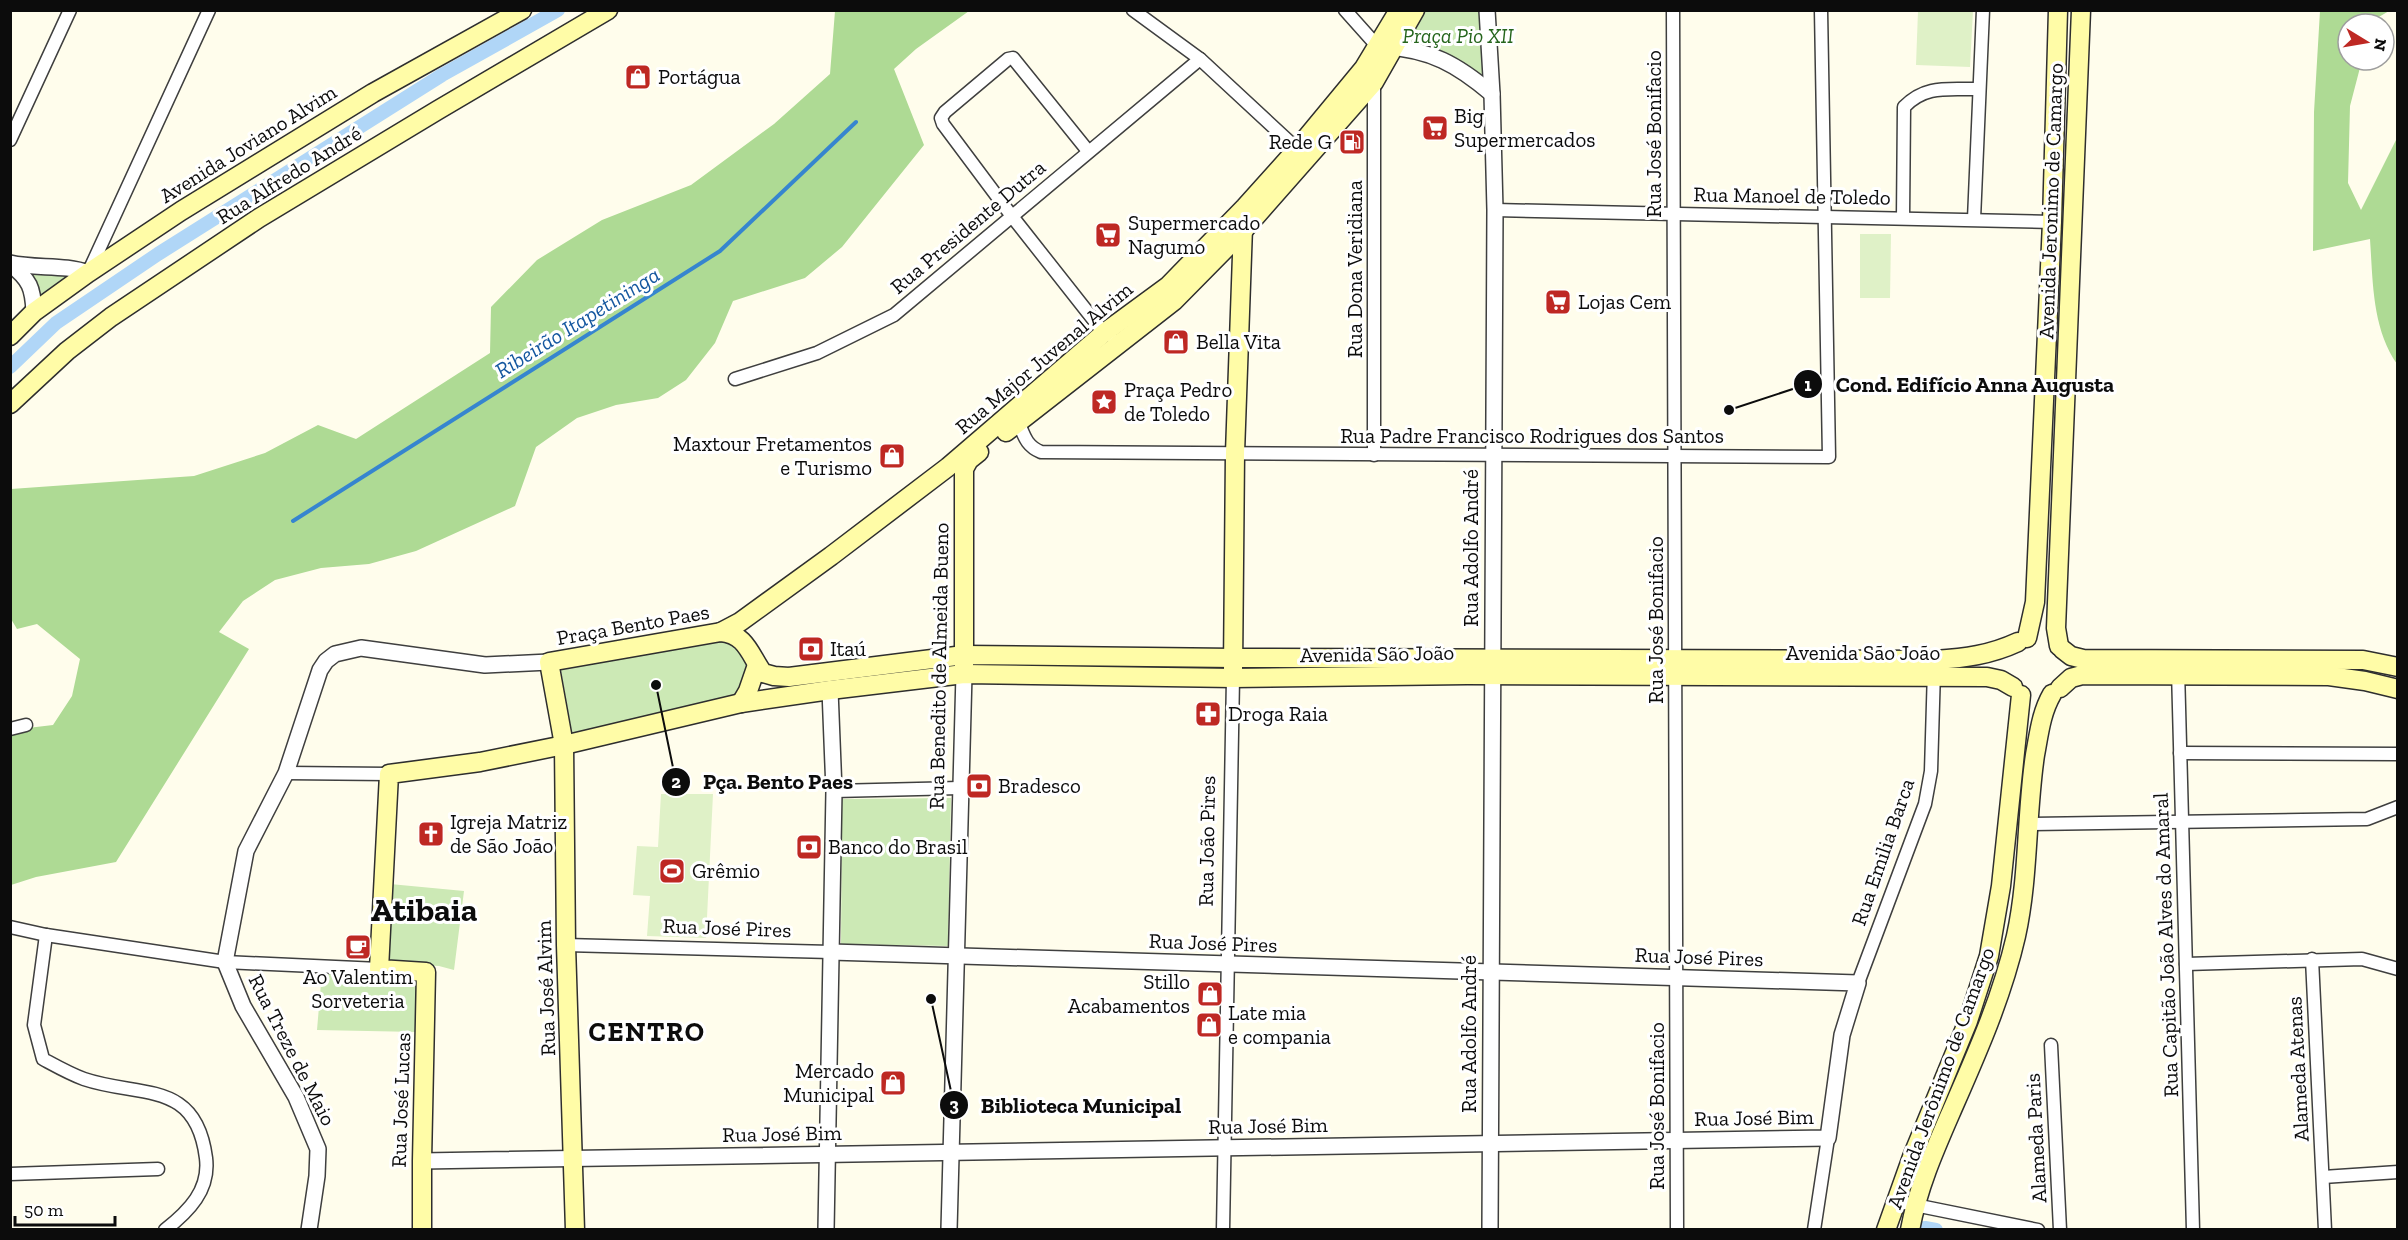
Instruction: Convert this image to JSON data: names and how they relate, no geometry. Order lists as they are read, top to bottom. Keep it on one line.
{"streets":{"main road":["Avenida Joviano Alvim","Rua Alfredo André","Avenida Jeronimo de Camargo","Rua Major Juvenal Alvim","Praça Bento Paes","Avenida São João","Rua Benedito de Almeida Bueno","Rua João Pires","Rua José Alvim","Avenida Jerônimo de Camargo","Rua José Lucas"],"street":["Rua José Bonifacio","Rua Manoel de Toledo","Rua Presidente Dutra","Rua Dona Veridiana","Rua Padre Francisco Rodrigues dos Santos","Rua Adolfo André","Rua Emilia Barca","Rua José Pires","Rua Capitão João Alves do Amaral","Rua Treze de Maio","Alameda Atenas","Rua José Bim","Alameda Paris"]},"crossings":[["Rua José Bonifacio","Rua Manoel de Toledo"],["Rua José Bonifacio","Rua Padre Francisco Rodrigues dos Santos"],["Rua José Bonifacio","Avenida São João"],["Rua José Bonifacio","Rua José Pires"],["Rua José Bonifacio","Rua José Bim"],["Rua Manoel de Toledo","Rua Padre Francisco Rodrigues dos Santos"],["Rua Manoel de Toledo","Rua Adolfo André"],["Avenida Jeronimo de Camargo","Avenida São João"],["Avenida Jeronimo de Camargo","Avenida Jerônimo de Camargo"],["Rua Dona Veridiana","Rua Major Juvenal Alvim"],["Rua Dona Veridiana","Rua Padre Francisco Rodrigues dos Santos"],["Rua Major Juvenal Alvim","Rua Padre Francisco Rodrigues dos Santos"],["Rua Major Juvenal Alvim","Praça Bento Paes"],["Rua Major Juvenal Alvim","Rua Benedito de Almeida Bueno"],["Rua Padre Francisco Rodrigues dos Santos","Rua Adolfo André"],["Rua Padre Francisco Rodrigues dos Santos","Rua João Pires"],["Rua Adolfo André","Avenida São João"],["Rua Adolfo André","Rua José Pires"],["Rua Adolfo André","Rua José Bim"],["Praça Bento Paes","Avenida São João"],["Praça Bento Paes","Rua José Alvim"],["Avenida São João","Rua Benedito de Almeida Bueno"],["Avenida São João","Rua João Pires"],["Avenida São João","Rua Emilia Barca"],["Avenida São João","Avenida Jerônimo de Camargo"],["Rua Benedito de Almeida Bueno","Rua José Pires"],["Rua Benedito de Almeida Bueno","Rua José Bim"],["Rua João Pires","Rua José Pires"],["Rua João Pires","Rua José Bim"],["Rua Emilia Barca","Rua José Pires"],["Rua José Pires","Rua José Alvim"],["Rua José Alvim","Rua José Bim"],["Rua José Lucas","Rua José Bim"]],"districts":["Atibaia","CENTRO"],"water":["Ribeirão Itapetininga"],"parks":["Praça Pio XII"],"places":{"shop":["Portágua","Bella Vita","Maxtour Fretamentos e Turismo","Stillo Acabamentos","Late mia e compania","Mercado Municipal"],"supermarket":["Big Supermercados","Supermercado Nagumo","Lojas Cem"],"fuel station":["Rede G"],"place":["Praça Pedro de Toledo"],"other":["Cond. Edifício Anna Augusta","Pça. Bento Paes","Biblioteca Municipal"],"bank":["Itaú","Bradesco","Banco do Brasil"],"pharmacy":["Droga Raia"],"church":["Igreja Matriz de São João"],"sports":["Grêmio"],"cafe":["Ao Valentim Sorveteria"]},"scale_bar":"50 m","north":"right"}
